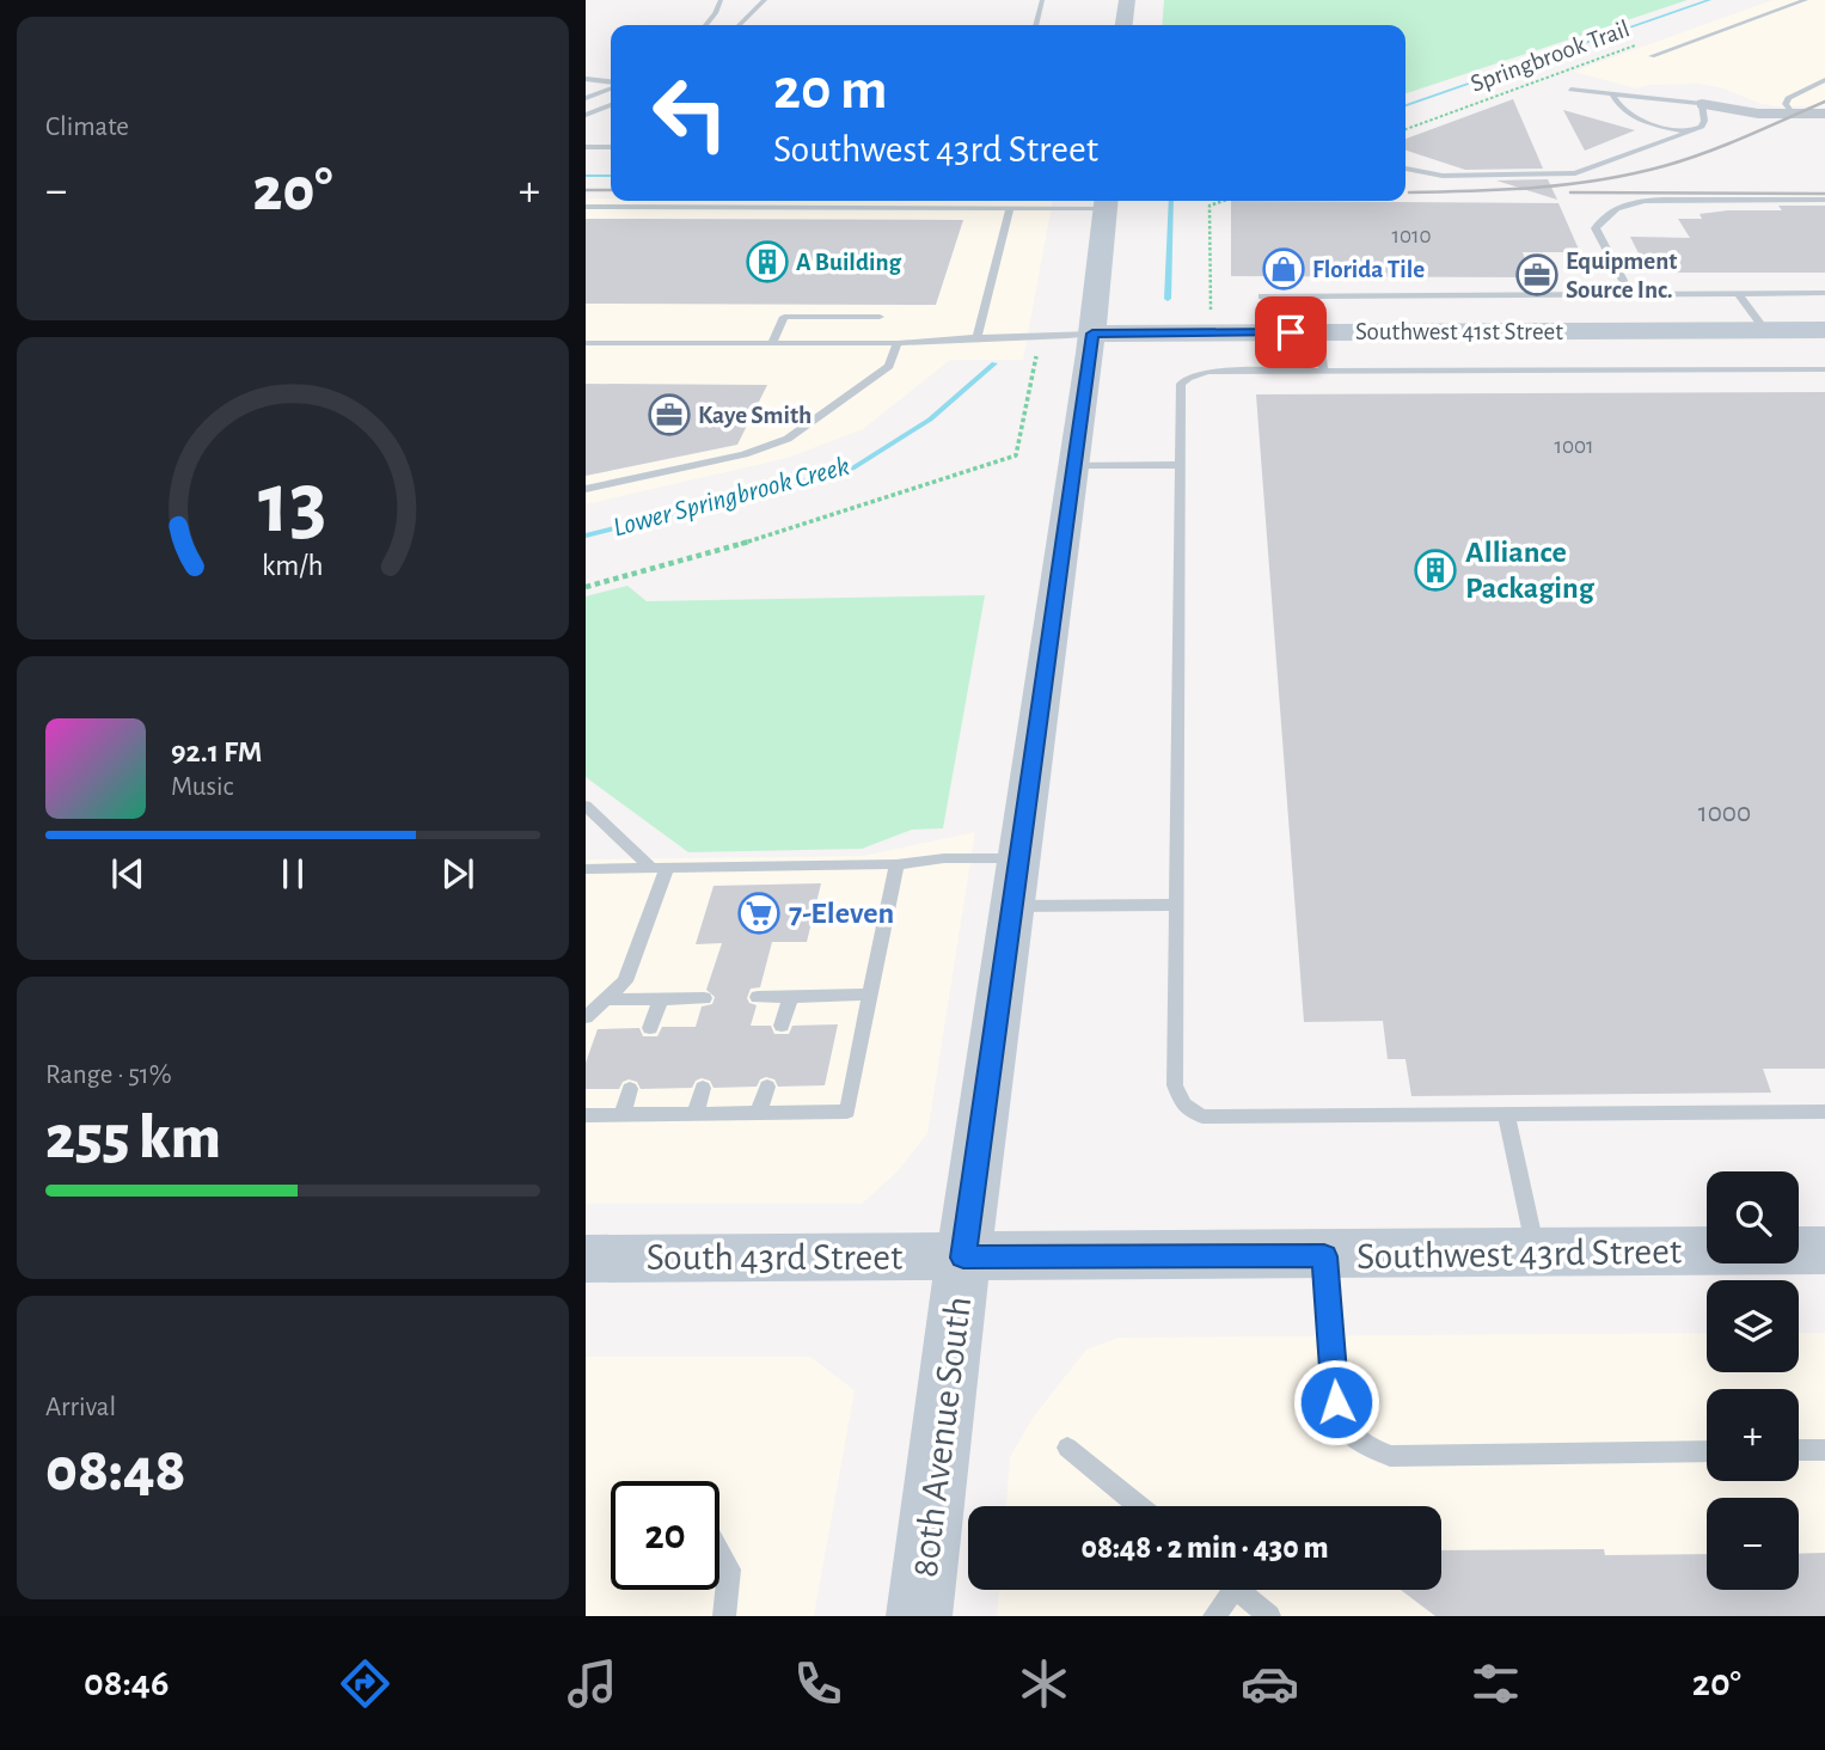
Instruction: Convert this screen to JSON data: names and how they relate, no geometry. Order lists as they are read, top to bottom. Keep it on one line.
{"streets":{"street":["Southwest 41st Street","Southwest 43rd Street","South 43rd Street","80th Avenue South"],"path":["Springbrook Trail"]},"crossings":[["Southwest 41st Street","80th Avenue South"],["Southwest 43rd Street","South 43rd Street"],["Southwest 43rd Street","80th Avenue South"],["South 43rd Street","80th Avenue South"]],"water":["Lower Springbrook Creek"],"places":{"building":["A Building","Alliance Packaging"],"shop":["Florida Tile"],"office":["Equipment Source Inc.","Kaye Smith"],"supermarket":["7-Eleven"]},"house_numbers":["1010","1001","1000"],"page":{"tile":["Climate",["Range · 51%","255 km"],["Arrival","08:48"]],"turn":["20 m","Southwest 43rd Street"],"heat":["−","20°","+"],"song":["92.1 FM","Music"],"map_buttons":["+","−"],"limit":"20","trip":"08:48 · 2 min · 430 m","tabs":["08:46","20°"],"gauge":["13","km/h"]}}
